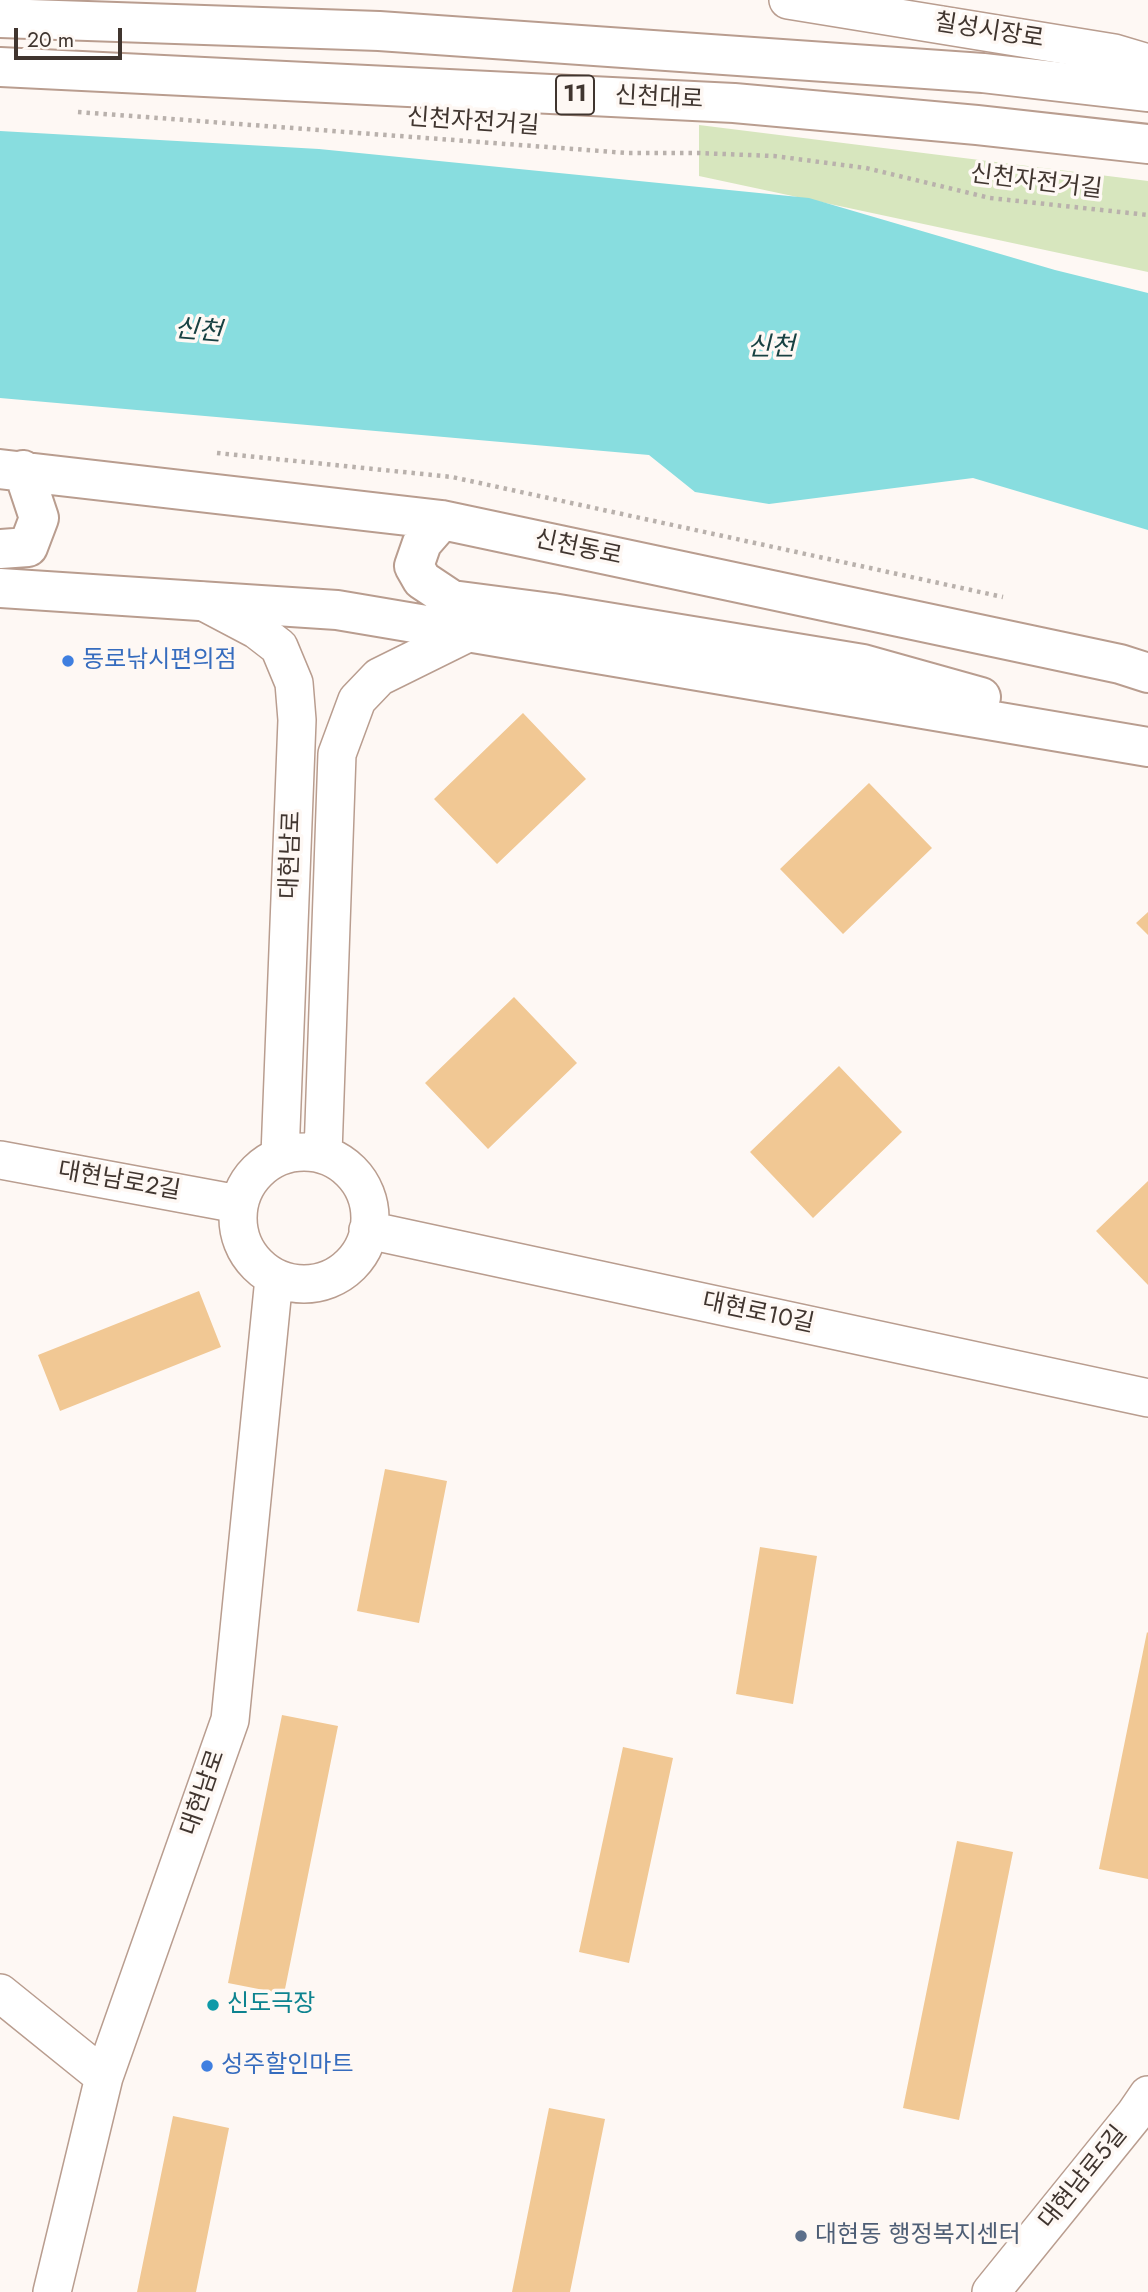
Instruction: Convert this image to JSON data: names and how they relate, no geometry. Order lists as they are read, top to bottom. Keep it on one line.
{"streets":{"main road":["11","신천대로","신천동로"],"street":["칠성시장로","대현남로","대현남로2길","대현로10길","대현남로5길"],"path":["신천자전거길"]},"crossings":[["대현남로","대현남로2길"],["대현남로","대현로10길"],["대현남로2길","대현로10길"]],"water":["신천"],"places":["동로낚시편의점","신도극장","성주할인마트","대현동 행정복지센터"],"scale_bar":"20 m"}
